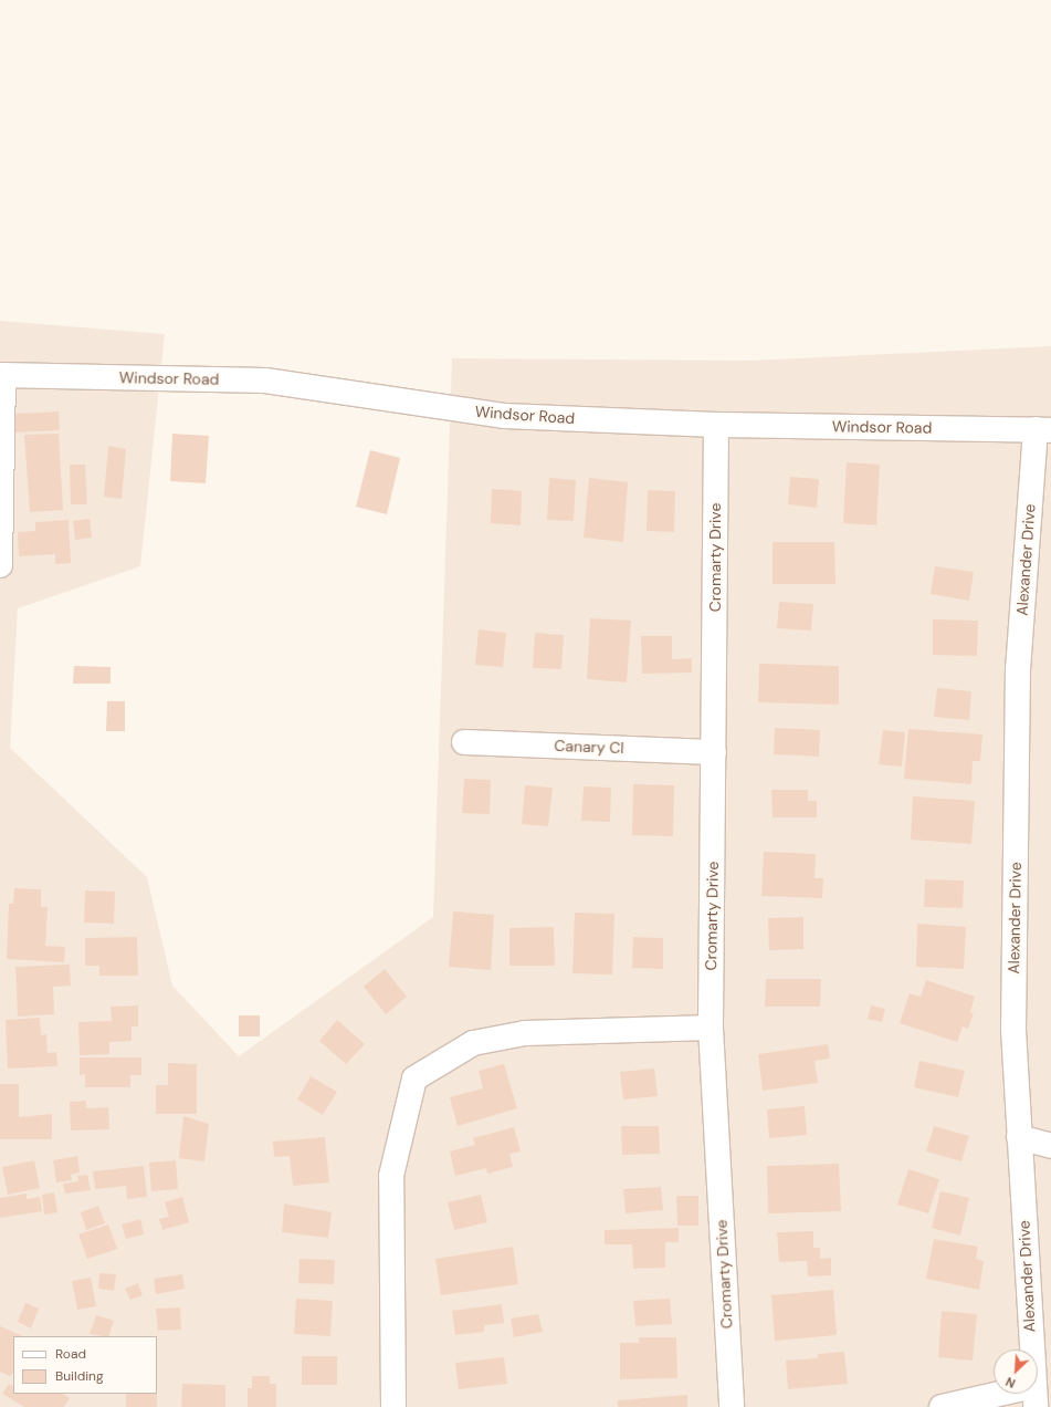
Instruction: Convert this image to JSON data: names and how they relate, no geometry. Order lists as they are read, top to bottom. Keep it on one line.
{"streets":{"street":["Windsor Road","Cromarty Drive","Alexander Drive","Canary Cl"]},"crossings":[["Windsor Road","Cromarty Drive"],["Windsor Road","Alexander Drive"],["Cromarty Drive","Canary Cl"]],"legend":["Road","Building"],"north":"bottom left"}
